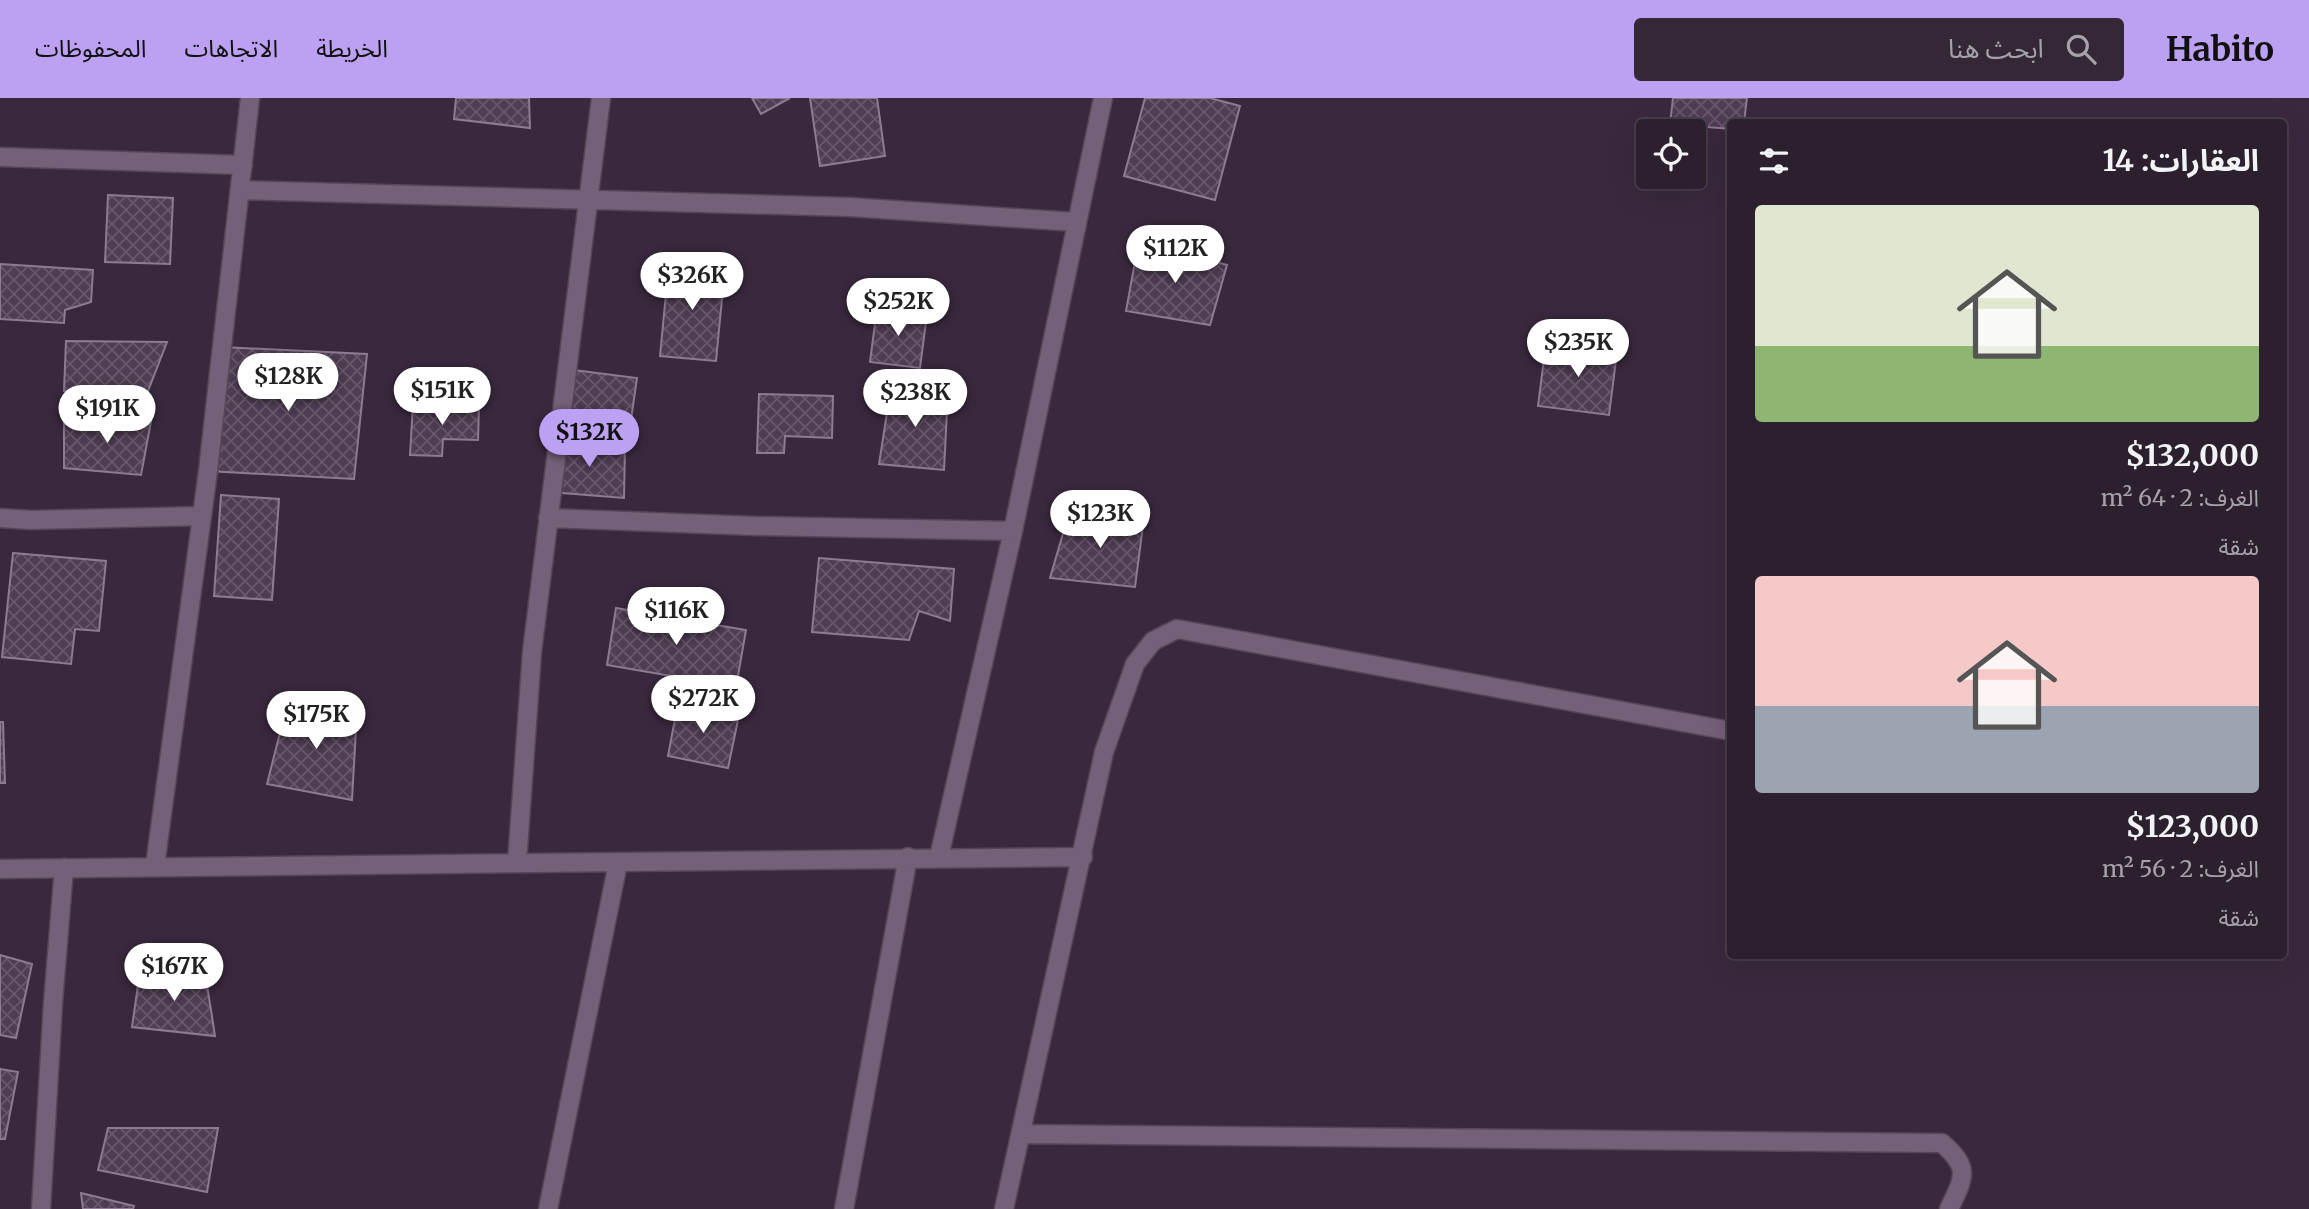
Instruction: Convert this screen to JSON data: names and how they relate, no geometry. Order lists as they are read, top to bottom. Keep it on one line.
{"page":{"header":"Habito","search":"ابحث هنا","nav":["الخريطة","الاتجاهات","المحفوظات"],"heading":"العقارات: 14","list":[{"name":"$132,000","note":"الغرف: 2 · 64 m² · شقة"},{"name":"$123,000","note":"الغرف: 2 · 56 m² · شقة"}],"price":["$112K","$326K","$252K","$235K","$128K","$151K","$238K","$191K","$132K","$123K","$116K","$272K","$175K","$167K"]}}
